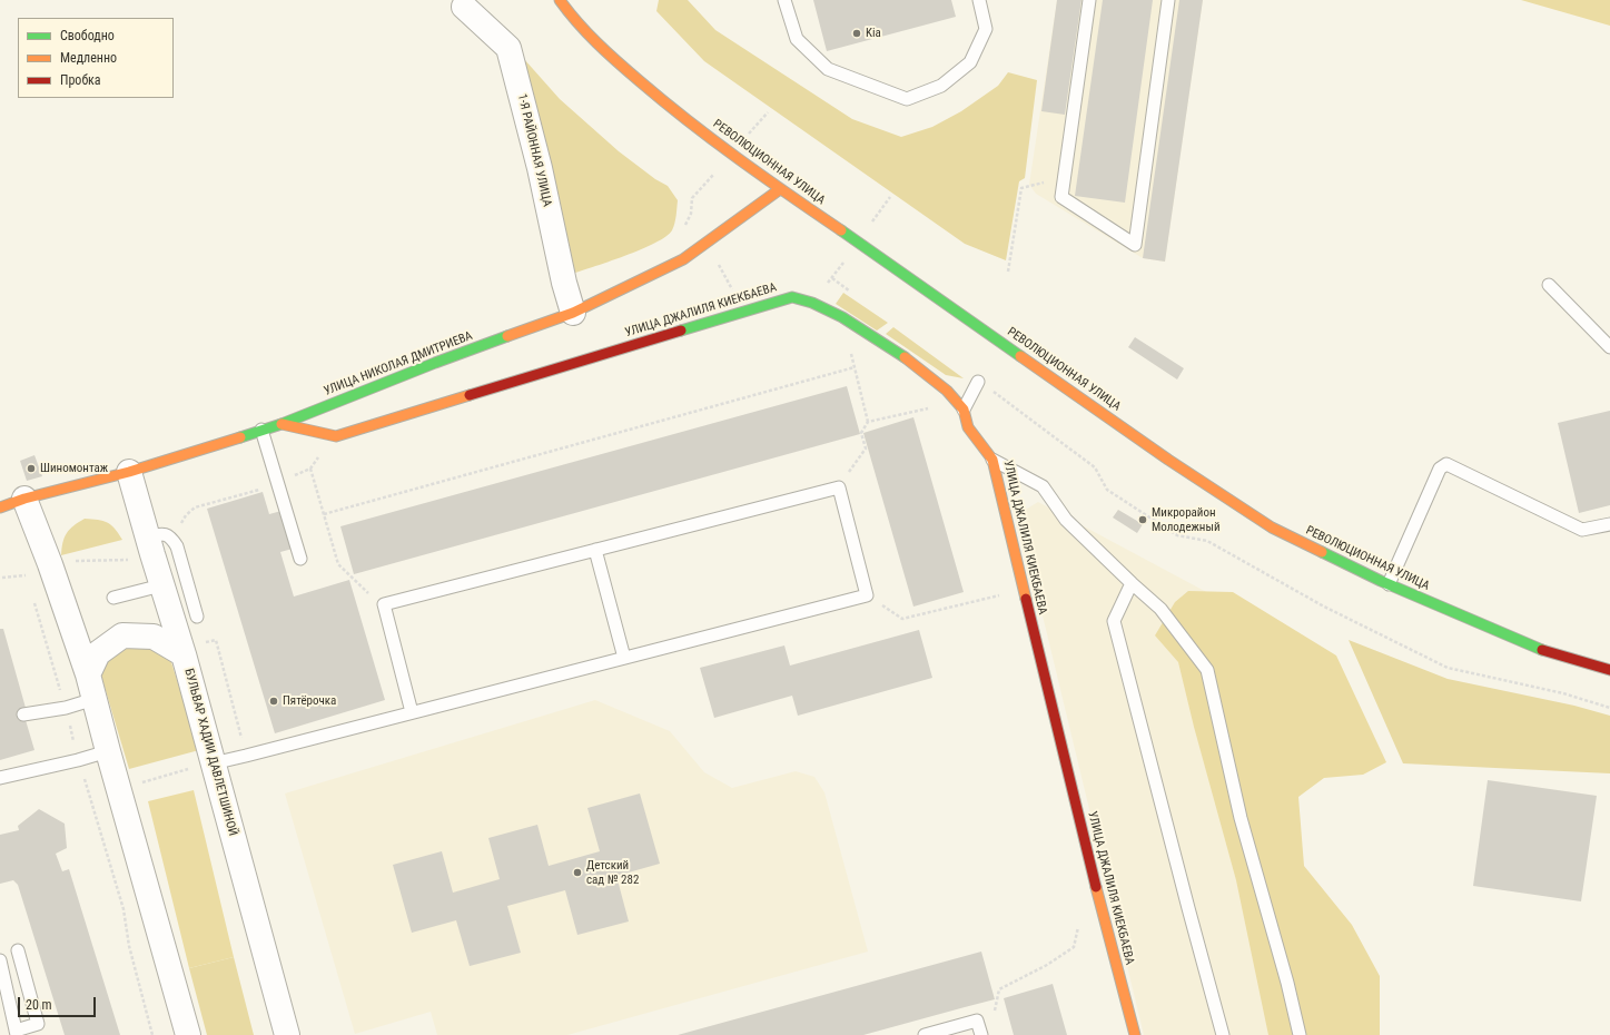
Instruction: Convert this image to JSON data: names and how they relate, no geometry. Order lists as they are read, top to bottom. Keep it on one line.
{"streets":{"street":["1-Я РАЙОННАЯ УЛИЦА","РЕВОЛЮЦИОННАЯ УЛИЦА","УЛИЦА ДЖАЛИЛЯ КИЕКБАЕВА","УЛИЦА НИКОЛАЯ ДМИТРИЕВА","БУЛЬВАР ХАДИИ ДАВЛЕТШИНОЙ"]},"crossings":[["1-Я РАЙОННАЯ УЛИЦА","УЛИЦА НИКОЛАЯ ДМИТРИЕВА"],["РЕВОЛЮЦИОННАЯ УЛИЦА","УЛИЦА НИКОЛАЯ ДМИТРИЕВА"],["УЛИЦА ДЖАЛИЛЯ КИЕКБАЕВА","УЛИЦА НИКОЛАЯ ДМИТРИЕВА"],["УЛИЦА НИКОЛАЯ ДМИТРИЕВА","БУЛЬВАР ХАДИИ ДАВЛЕТШИНОЙ"]],"places":["Kia","Шиномонтаж","Микрорайон Молодежный","Пятёрочка","Детский сад № 282"],"legend":["Свободно","Медленно","Пробка"],"scale_bar":"20 m"}
